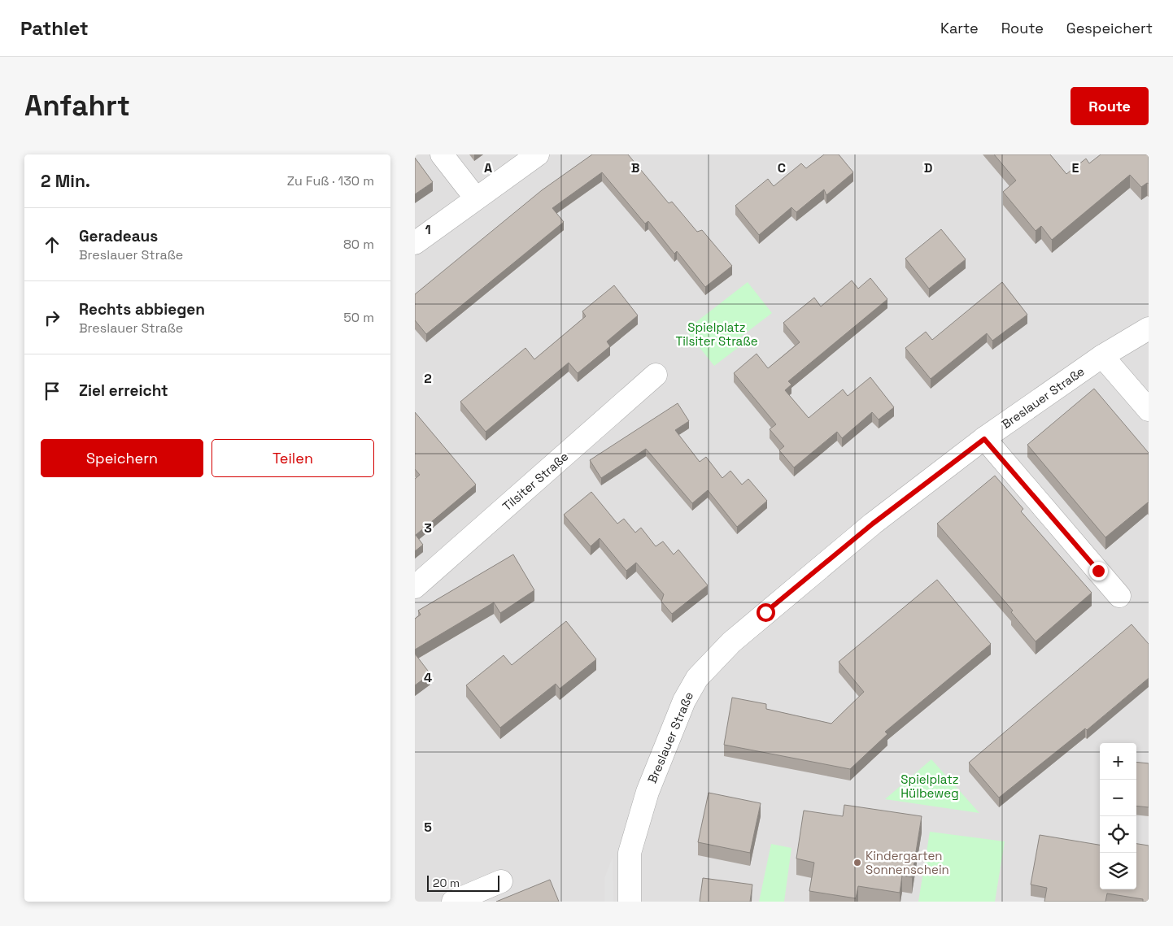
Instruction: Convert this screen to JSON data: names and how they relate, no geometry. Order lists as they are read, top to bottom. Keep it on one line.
{"streets":{"street":["Breslauer Straße","Tilsiter Straße"]},"parks":["Spielplatz Tilsiter Straße","Spielplatz Hülbeweg"],"places":["Kindergarten Sonnenschein"],"scale_bar":"20 m","page":{"header":"Pathlet","nav":["Karte","Route","Gespeichert"],"buttons":["Route",["Speichern","Teilen"]],"title":"Anfahrt","heading":["2 Min.","Zu Fuß · 130 m"],"list":[["Geradeaus","Breslauer Straße","80 m"],["Rechts abbiegen","Breslauer Straße","50 m"],"Ziel erreicht"],"map_buttons":["+","−"],"scale":"20 m"},"grid":{"columns":["A","B","C","D","E"],"rows":["1","2","3","4","5"]}}
